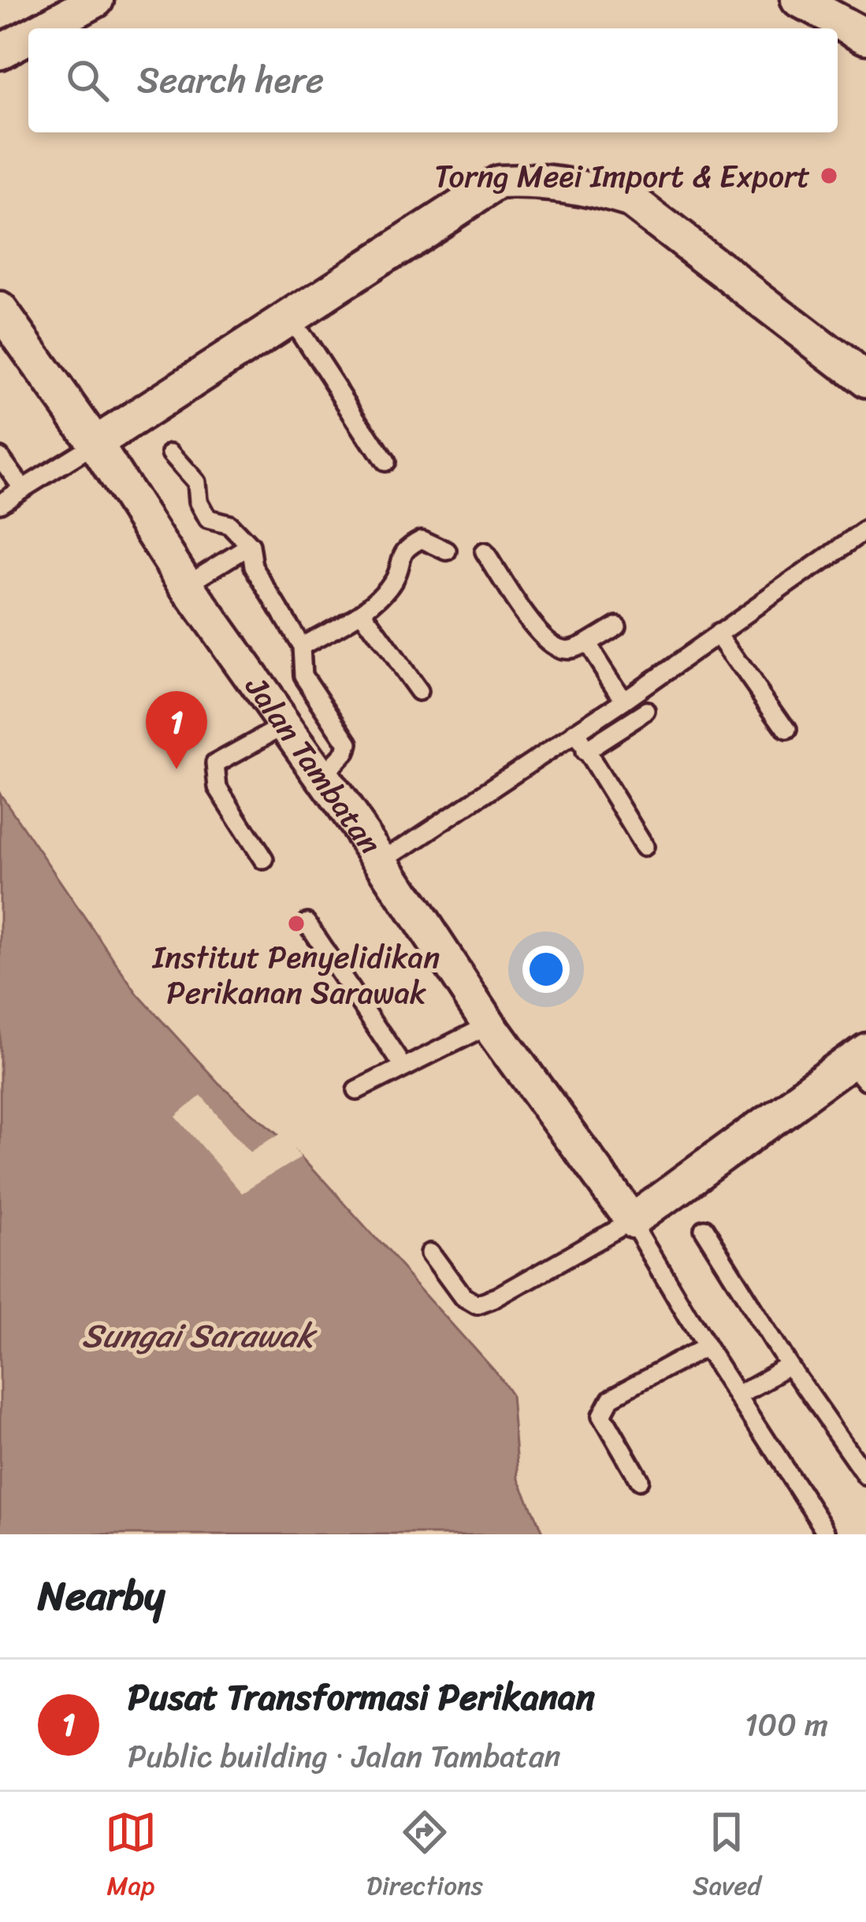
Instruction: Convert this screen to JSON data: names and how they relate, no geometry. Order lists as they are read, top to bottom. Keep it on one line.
{"streets":{"street":["Jalan Tambatan"]},"water":["Sungai Sarawak"],"places":["Torng Meei Import & Export","Institut Penyelidikan Perikanan Sarawak"],"page":{"search":"Search here","pins":"1","heading":"Nearby","list":[{"mark":"1","name":"Pusat Transformasi Perikanan","note":"Public building · Jalan Tambatan","value":"100 m"}],"nav":["Map","Directions","Saved"]}}
